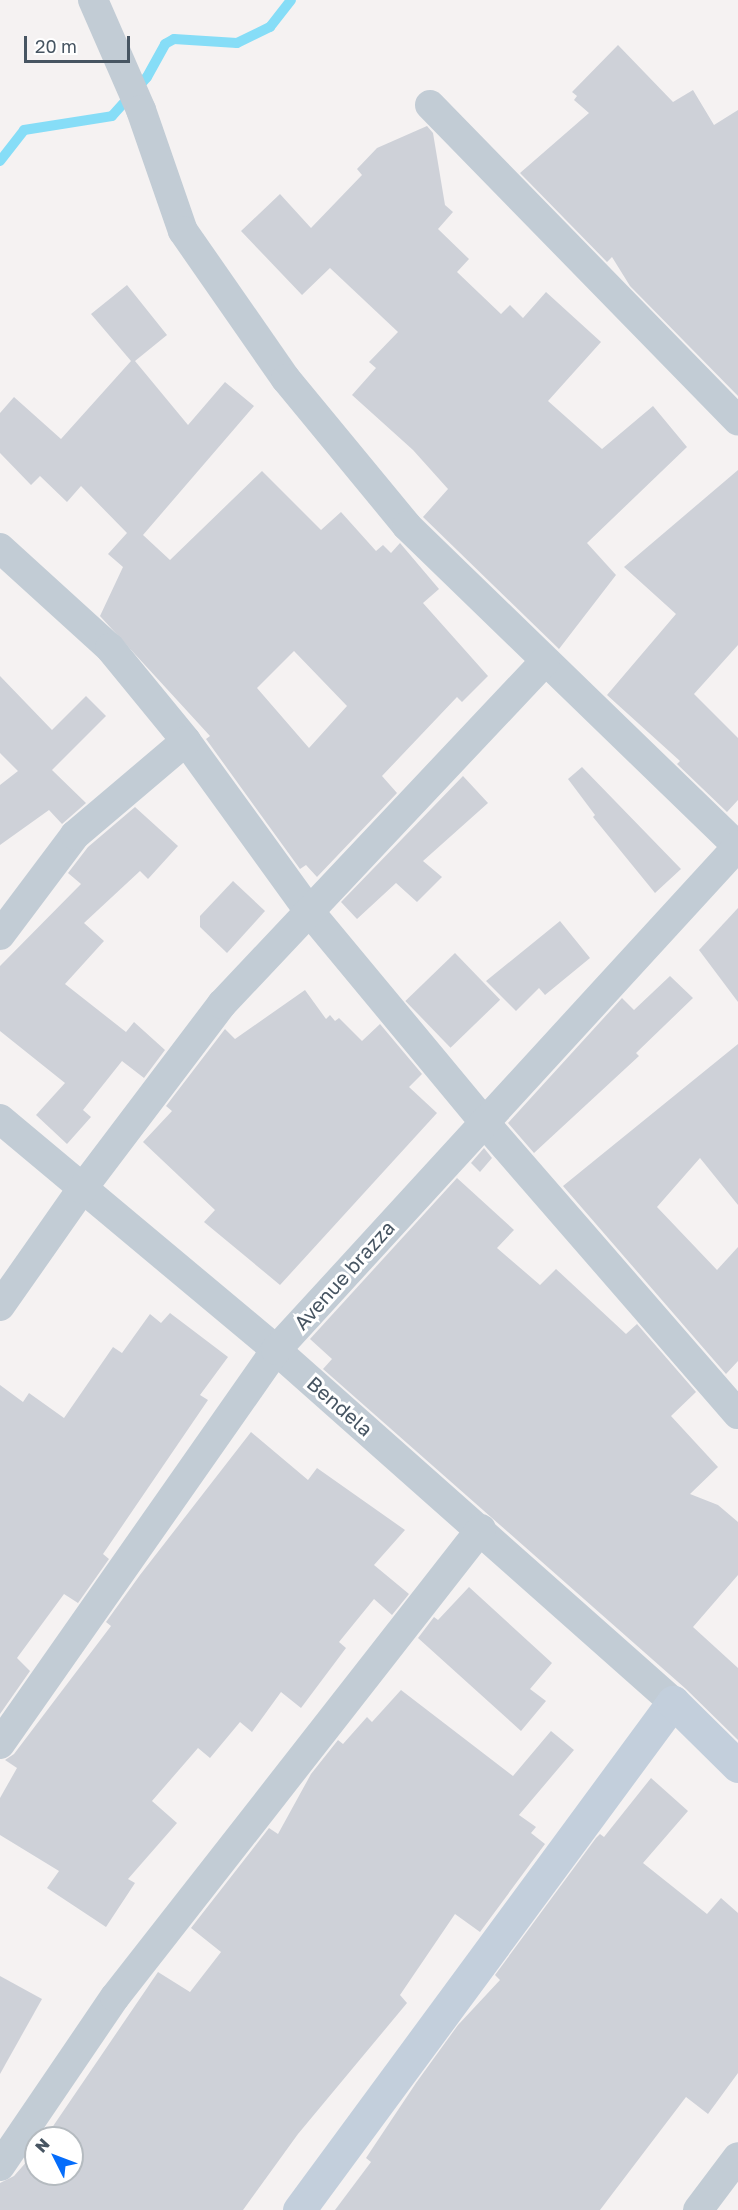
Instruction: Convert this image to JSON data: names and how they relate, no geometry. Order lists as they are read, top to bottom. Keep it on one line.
{"streets":{"street":["Avenue brazza","Bendela"]},"crossings":[["Avenue brazza","Bendela"]],"scale_bar":"20 m","north":"top left"}
